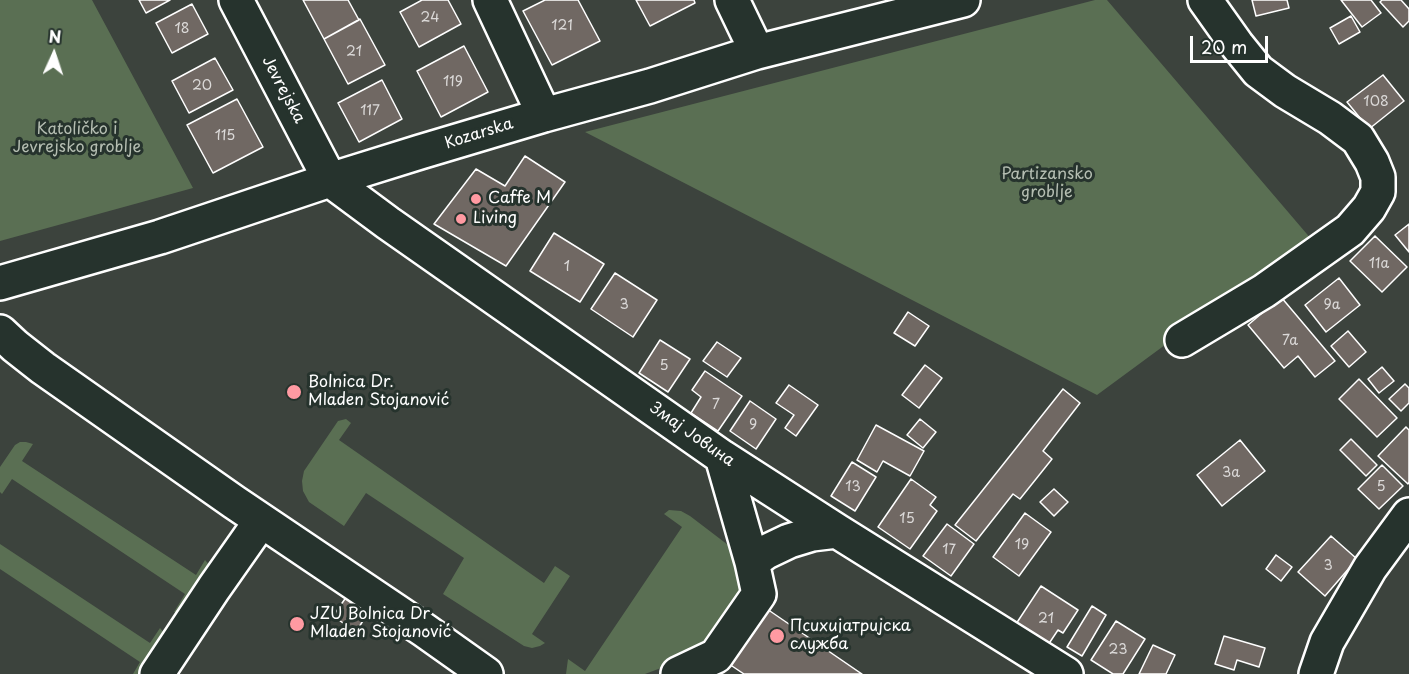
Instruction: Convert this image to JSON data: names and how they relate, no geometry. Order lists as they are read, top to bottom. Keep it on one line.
{"streets":{"street":["Jevrejska","Kozarska","Змај Јовина"]},"crossings":[["Jevrejska","Kozarska"],["Jevrejska","Змај Јовина"],["Kozarska","Змај Јовина"]],"parks":["Katoličko i Jevrejsko groblje","Partizansko groblje"],"places":["Caffe M","Living","Bolnica Dr. Mladen Stojanović","JZU Bolnica Dr Mladen Stojanović","Психијатријска служба"],"house_numbers":["24","121","18","21","119","20","108","117","115","11a","1","3","9a","7a","5","7","9","3a","13","5","15","19","17","3","21","23"],"scale_bar":"20 m","north":"top"}
